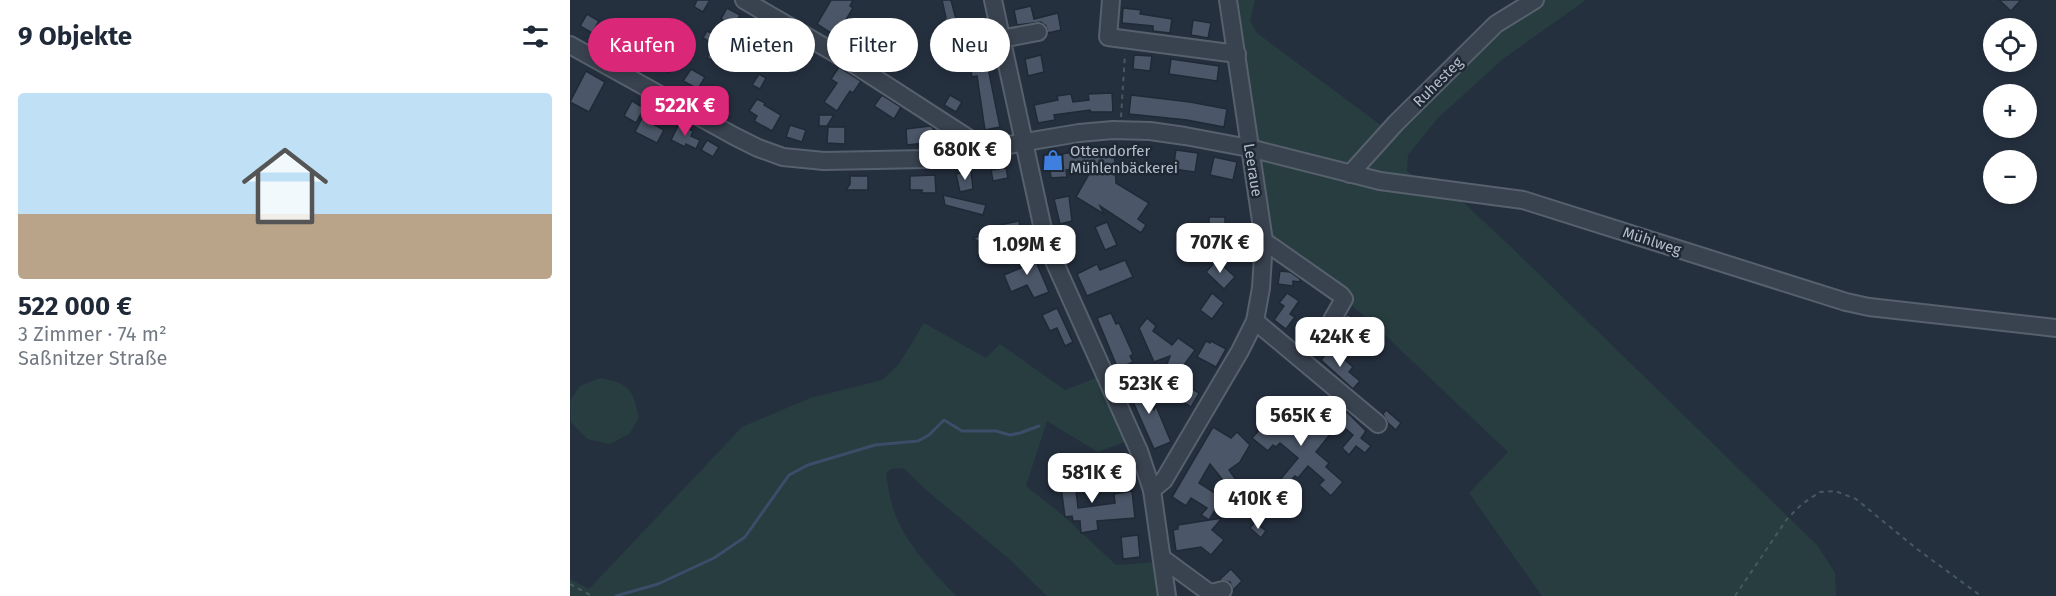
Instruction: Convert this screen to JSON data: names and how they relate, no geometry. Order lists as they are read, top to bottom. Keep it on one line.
{"streets":{"street":["Ruhesteg","Leeraue","Mühlweg"]},"crossings":[["Ruhesteg","Mühlweg"],["Leeraue","Mühlweg"]],"places":{"shop":["Ottendorfer Mühlenbäckerei"]},"page":{"heading":"9 Objekte","map_buttons":["+","−"],"chip":["Kaufen","Mieten","Filter","Neu"],"list":[{"name":"522 000 €","note":"3 Zimmer · 74 m² · Saßnitzer Straße"}],"price":["522K €","680K €","707K €","1.09M €","424K €","523K €","565K €","581K €","410K €"]}}
